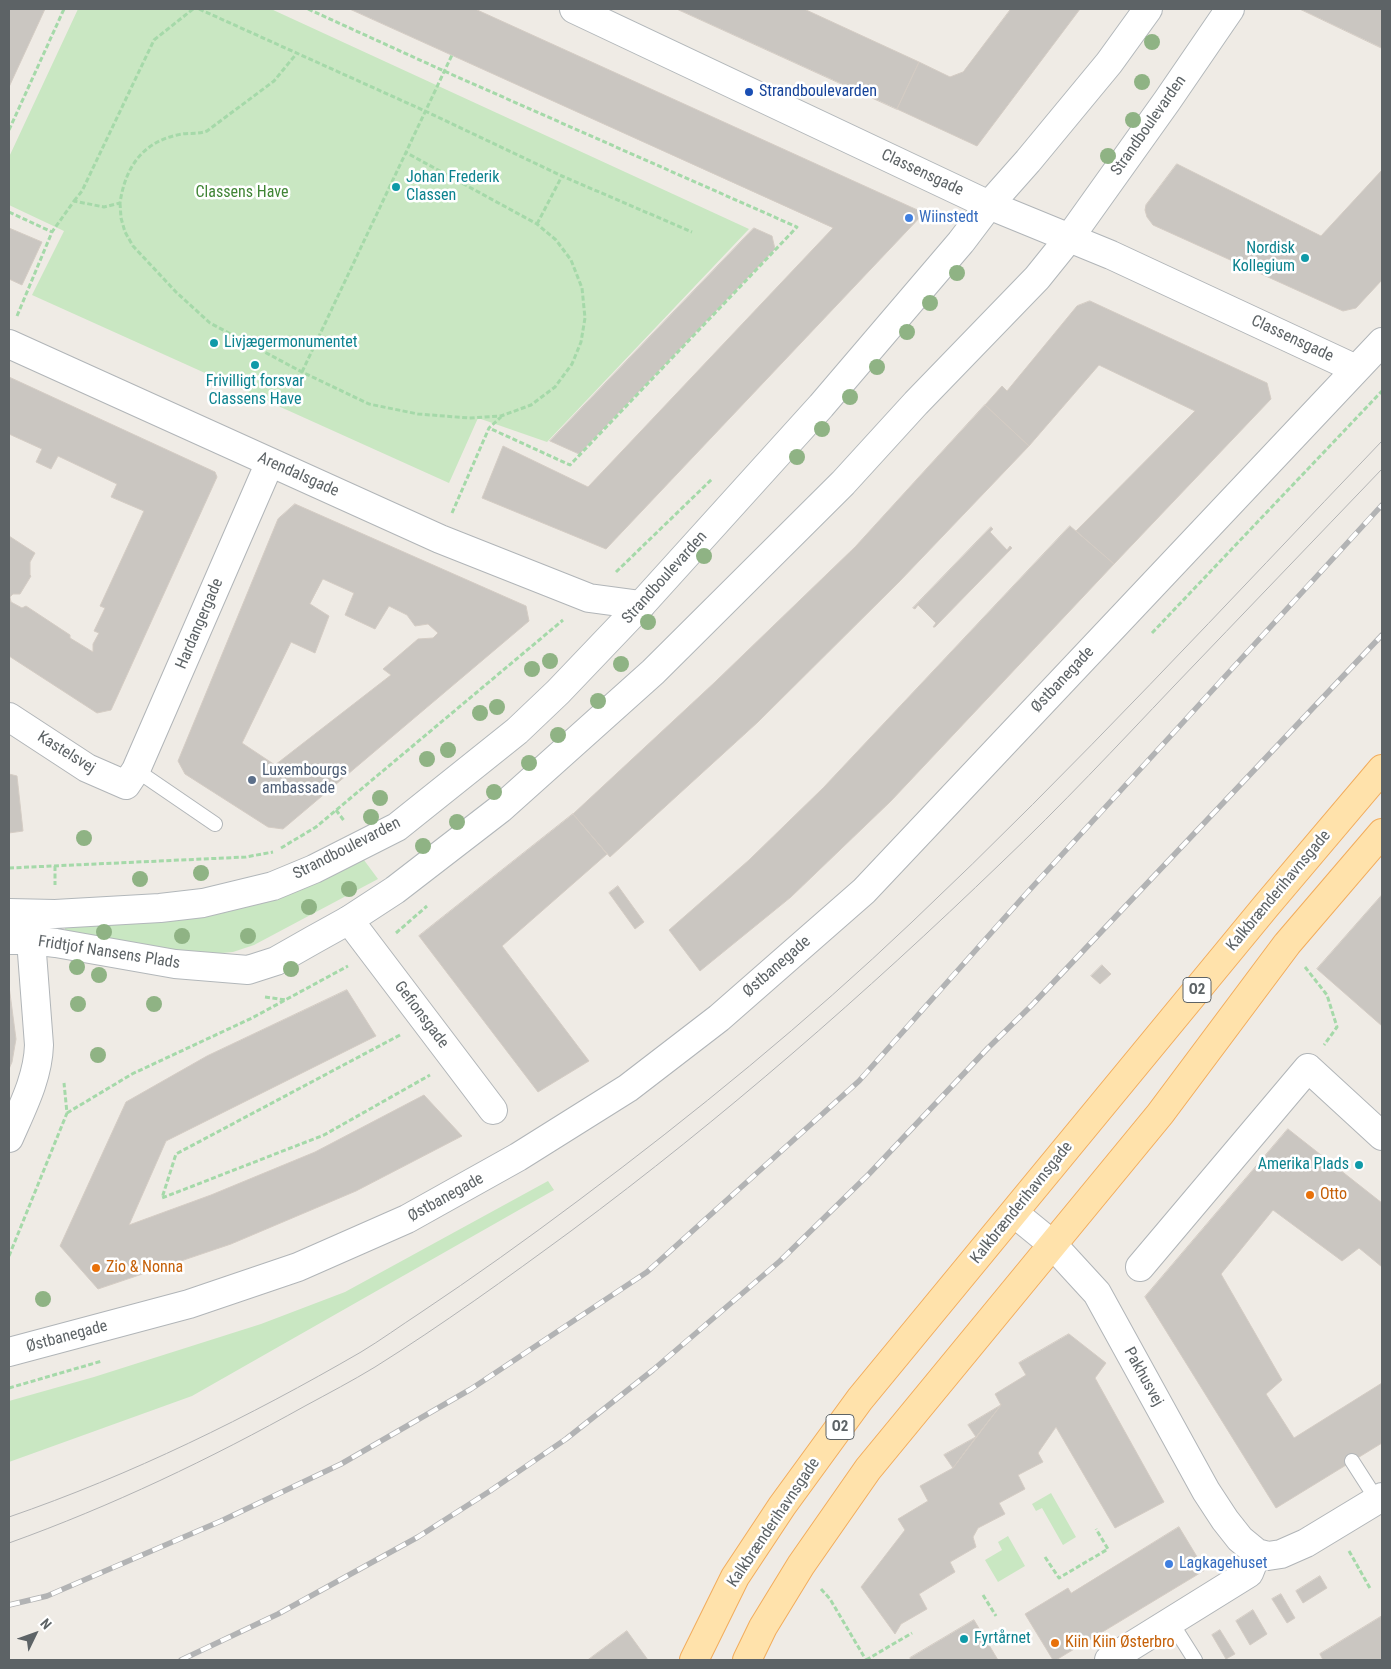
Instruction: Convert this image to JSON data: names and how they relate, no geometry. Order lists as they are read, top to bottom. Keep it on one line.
{"streets":{"main road":["Kalkbrænderihavnsgade","O2"],"street":["Strandboulevarden","Classensgade","Arendalsgade","Hardangergade","Østbanegade","Kastelsvej","Fridtjof Nansens Plads","Gefionsgade","Pakhusvej"]},"crossings":[["Strandboulevarden","Classensgade"],["Strandboulevarden","Arendalsgade"],["Strandboulevarden","Fridtjof Nansens Plads"],["Strandboulevarden","Gefionsgade"],["Classensgade","Østbanegade"],["Arendalsgade","Hardangergade"],["Hardangergade","Kastelsvej"],["Kalkbrænderihavnsgade","Pakhusvej"],["Fridtjof Nansens Plads","Gefionsgade"]],"parks":["Classens Have"],"places":["Strandboulevarden","Johan Frederik Classen","Wiinstedt","Nordisk Kollegium","Livjægermonumentet","Frivilligt forsvar Classens Have","Luxembourgs ambassade","Amerika Plads","Otto","Zio & Nonna","Lagkagehuset","Fyrtårnet","Kiin Kiin Østerbro"],"north":"top right"}
